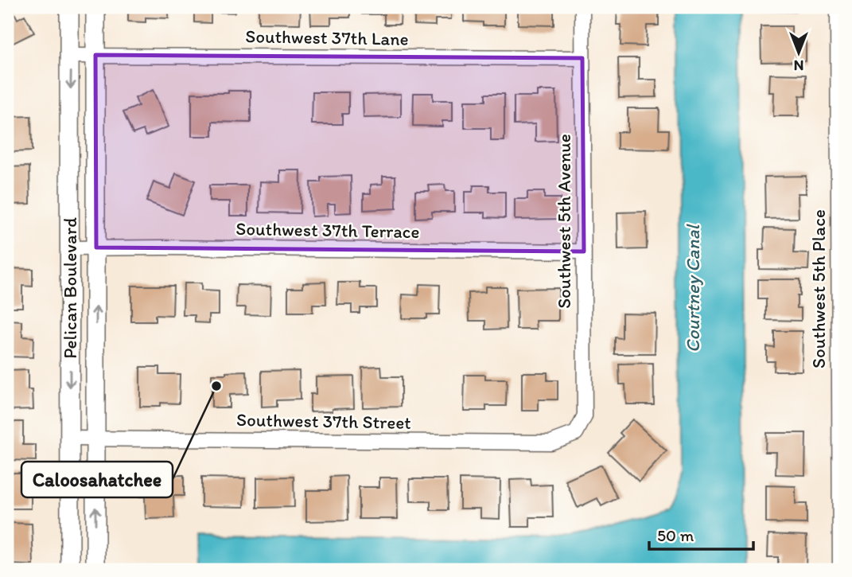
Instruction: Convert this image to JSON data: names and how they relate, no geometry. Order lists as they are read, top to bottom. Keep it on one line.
{"streets":{"street":["Southwest 37th Lane","Southwest 5th Avenue","Southwest 37th Terrace","Pelican Boulevard","Southwest 5th Place","Southwest 37th Street"]},"crossings":[["Southwest 37th Lane","Southwest 5th Avenue"],["Southwest 37th Lane","Pelican Boulevard"],["Southwest 5th Avenue","Southwest 37th Terrace"],["Southwest 5th Avenue","Southwest 37th Street"],["Southwest 37th Terrace","Pelican Boulevard"],["Pelican Boulevard","Southwest 37th Street"]],"water":["Courtney Canal"],"places":["Caloosahatchee"],"scale_bar":"50 m","north":"bottom"}
